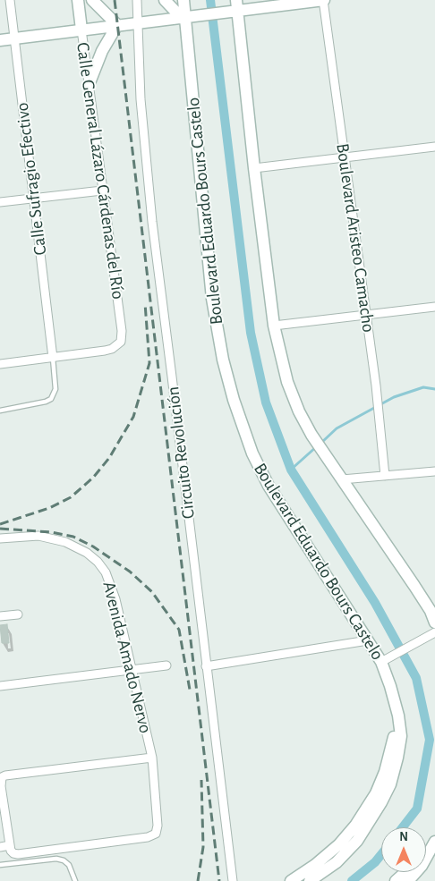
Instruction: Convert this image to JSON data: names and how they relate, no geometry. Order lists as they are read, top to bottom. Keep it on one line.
{"streets":{"main road":["Calle General Lázaro Cárdenas del Río","Boulevard Eduardo Bours Castelo"],"street":["Calle Sufragio Efectivo","Boulevard Aristeo Camacho","Circuito Revolución","Avenida Amado Nervo"]},"crossings":[["Calle General Lázaro Cárdenas del Río","Calle Sufragio Efectivo"]],"north":"top"}
